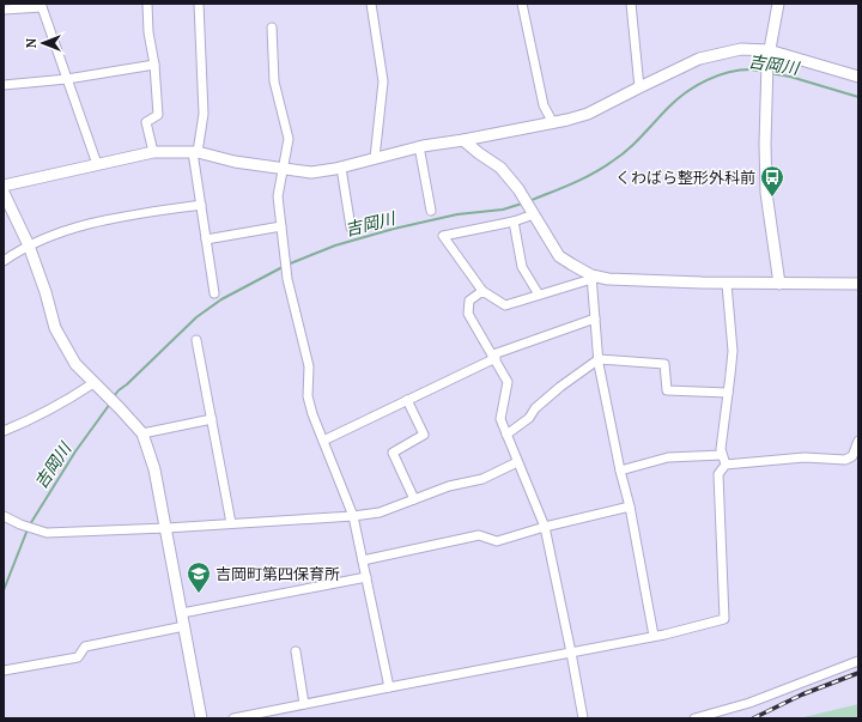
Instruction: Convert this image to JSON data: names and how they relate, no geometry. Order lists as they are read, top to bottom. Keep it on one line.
{"water":["吉岡川"],"places":{"bus stop":["くわばら整形外科前"],"school or university":["吉岡町第四保育所"]},"north":"left"}
